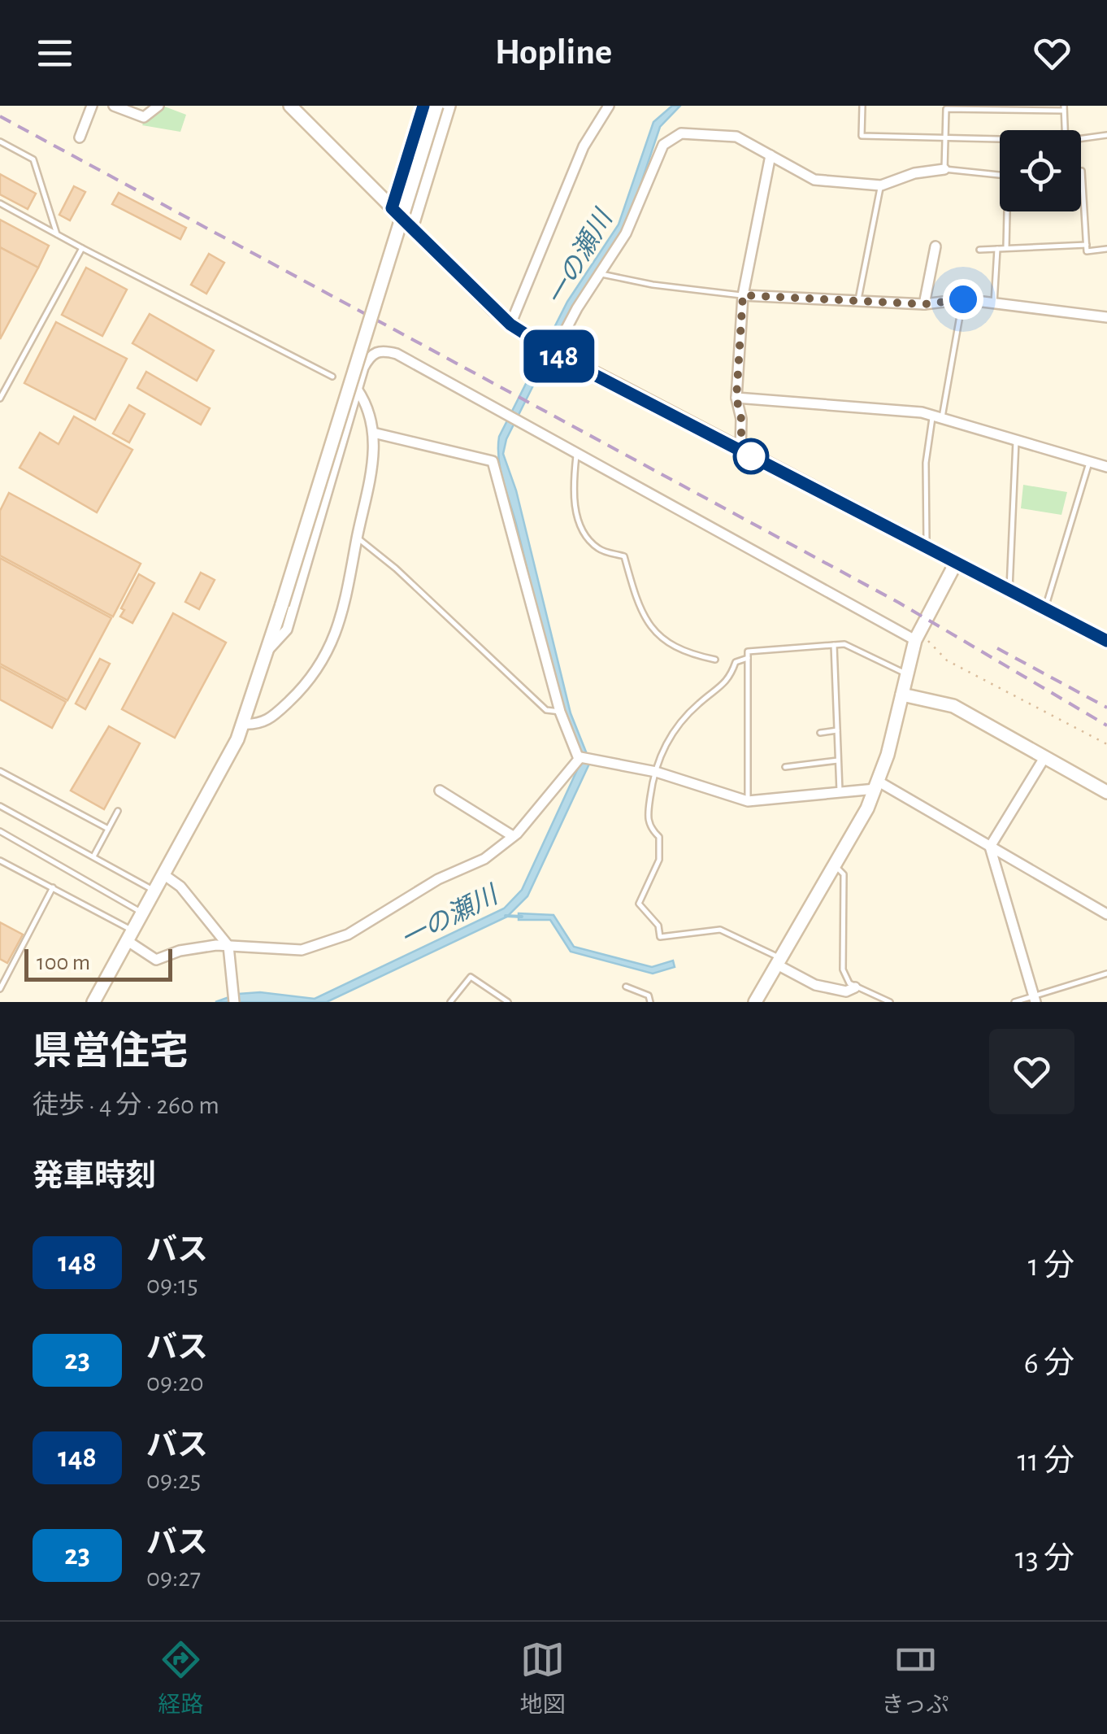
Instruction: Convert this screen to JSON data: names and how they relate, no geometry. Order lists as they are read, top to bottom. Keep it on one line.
{"water":["一の瀬川"],"lines":["bus line 148"],"scale_bar":"100 m","page":{"header":"Hopline","on_map":"148","scale":"100 m","heading":[["県営住宅","徒歩 · 4 分 · 260 m"],"発車時刻"],"list":[{"mark":"148","name":"バス","note":"09:15","value":"1 分"},{"mark":"23","name":"バス","note":"09:20","value":"6 分"},{"mark":"148","name":"バス","note":"09:25","value":"11 分"},{"mark":"23","name":"バス","note":"09:27","value":"13 分"}],"tabs":["経路","地図","きっぷ"]}}
